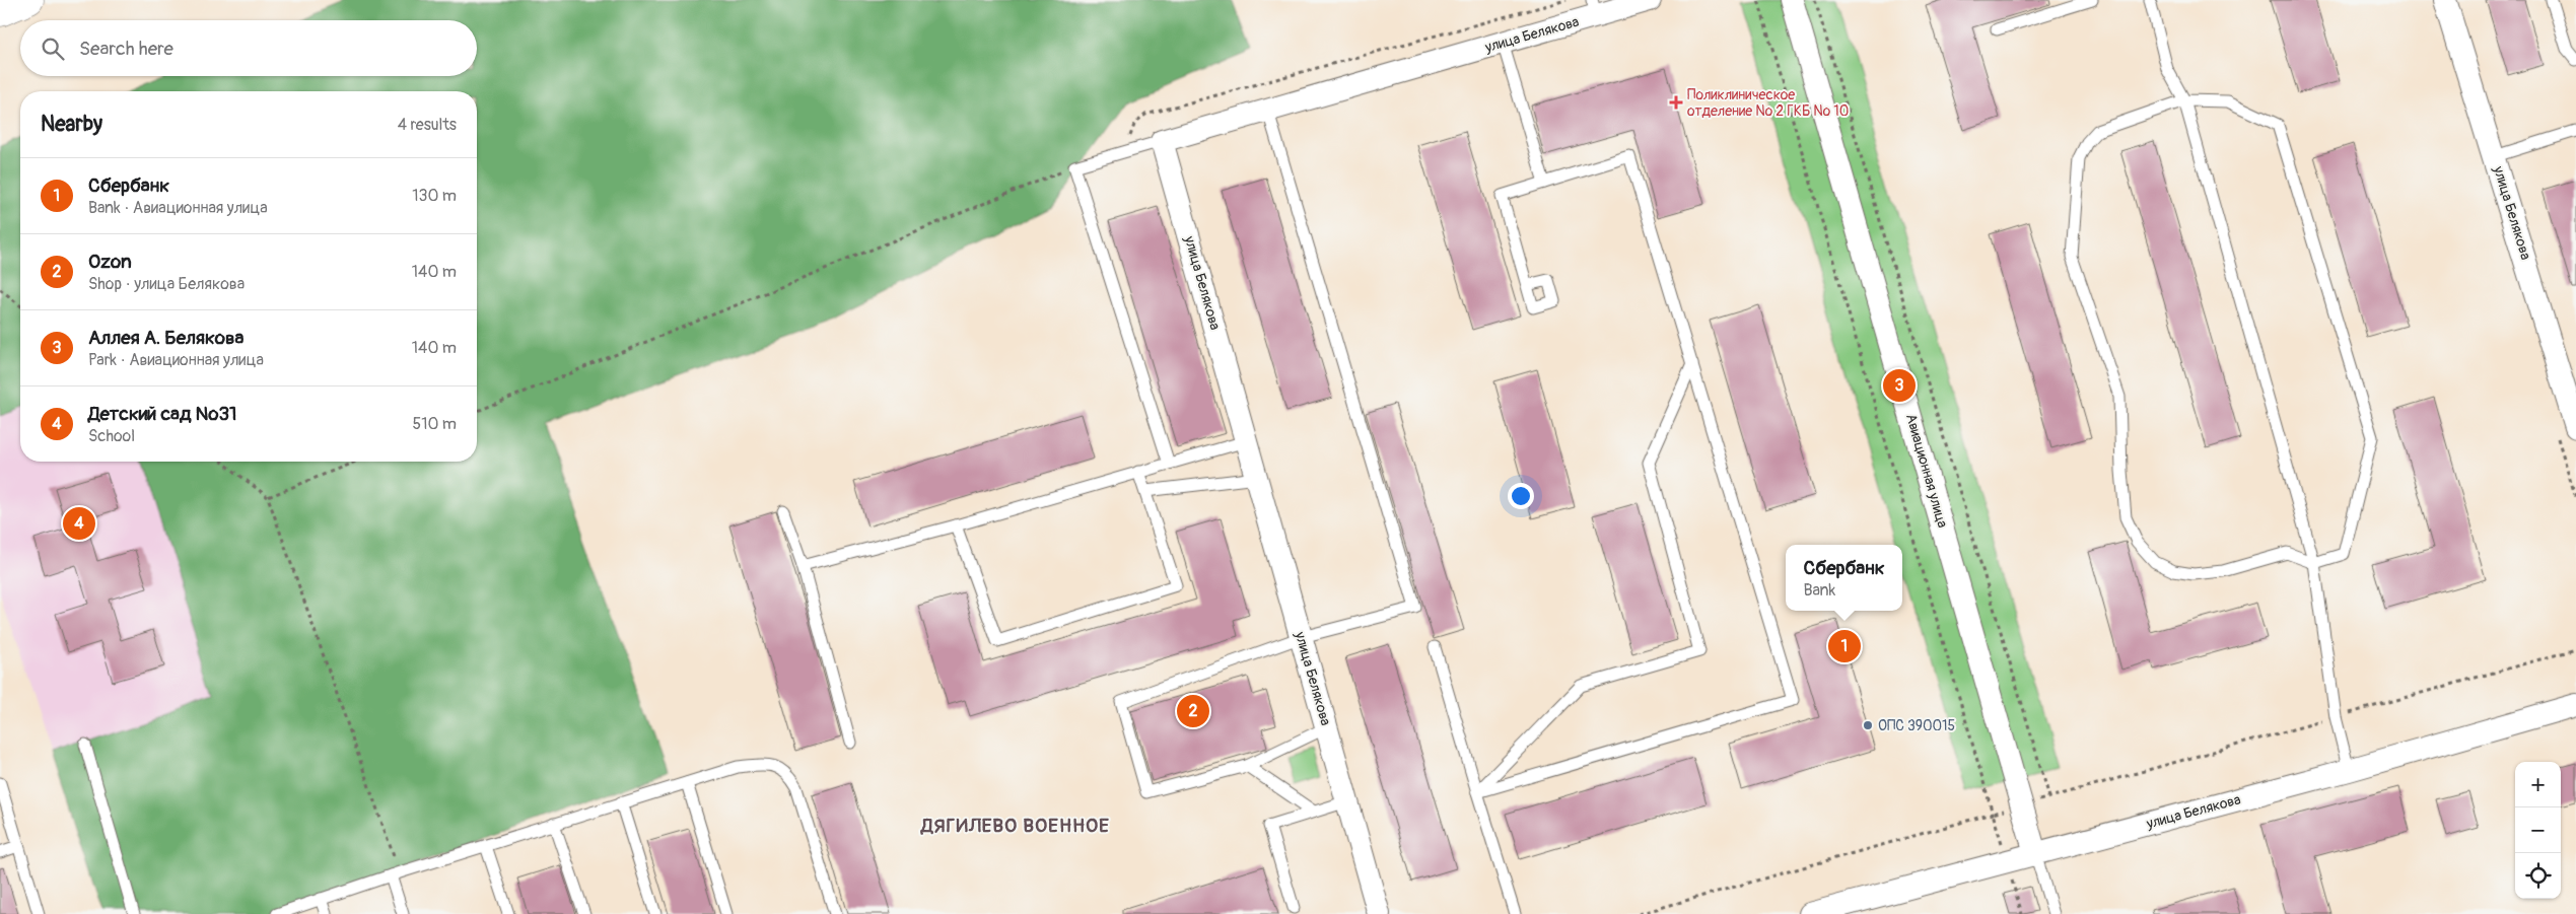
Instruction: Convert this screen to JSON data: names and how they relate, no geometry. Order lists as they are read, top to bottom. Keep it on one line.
{"streets":{"street":["улица Белякова","Авиационная улица"]},"crossings":[["улица Белякова","Авиационная улица"]],"districts":["ДЯГИЛЕВО ВОЕННОЕ"],"places":{"health":["Поликлиническое отделение № 2 ГКБ № 10"],"other":["ОПС 390015"]},"page":{"search":"Search here","heading":["Nearby","4 results"],"list":[{"mark":"1","name":"Сбербанк","note":"Bank · Авиационная улица","value":"130 m"},{"mark":"2","name":"Ozon","note":"Shop · улица Белякова","value":"140 m"},{"mark":"3","name":"Аллея А. Белякова","note":"Park · Авиационная улица","value":"140 m"},{"mark":"4","name":"Детский сад №31","note":"School","value":"510 m"}],"pins":["3","4","1","2"],"popup":["Сбербанк","Bank"],"map_buttons":["+","−"]}}
